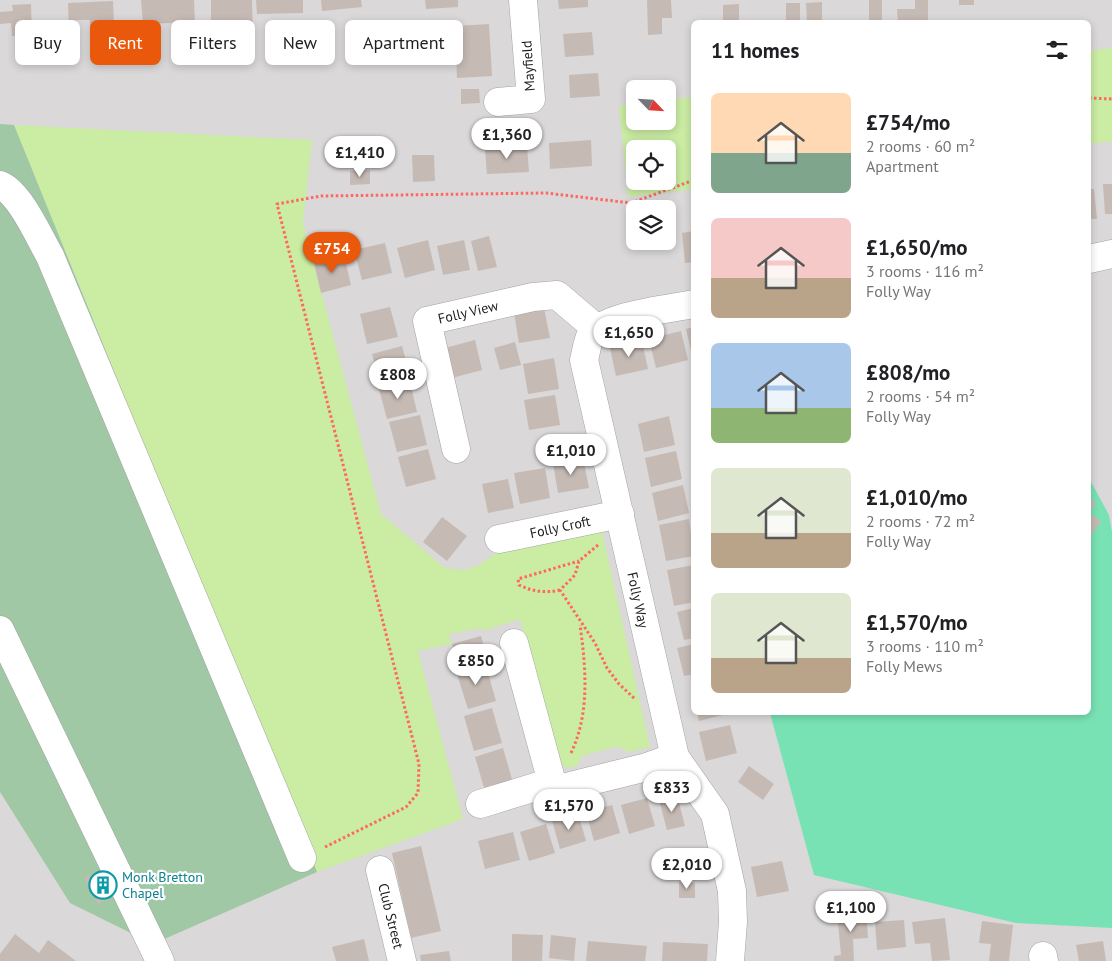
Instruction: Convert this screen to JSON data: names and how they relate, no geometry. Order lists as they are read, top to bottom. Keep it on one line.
{"streets":{"street":["Mayfield","Folly View","Folly Croft","Folly Way","Club Street"]},"crossings":[["Folly View","Folly Way"],["Folly Croft","Folly Way"]],"places":{"building":["Monk Bretton Chapel"]},"north":"bottom right","page":{"chip":["Buy","Rent","Filters","New","Apartment"],"heading":"11 homes","list":[{"name":"£754/mo","note":"2 rooms · 60 m² · Apartment"},{"name":"£1,650/mo","note":"3 rooms · 116 m² · Folly Way"},{"name":"£808/mo","note":"2 rooms · 54 m² · Folly Way"},{"name":"£1,010/mo","note":"2 rooms · 72 m² · Folly Way"},{"name":"£1,570/mo","note":"3 rooms · 110 m² · Folly Mews"}],"price":["£1,360","£1,410","£754","£1,650","£808","£1,010","£850","£833","£1,570","£2,010","£1,100"]}}
